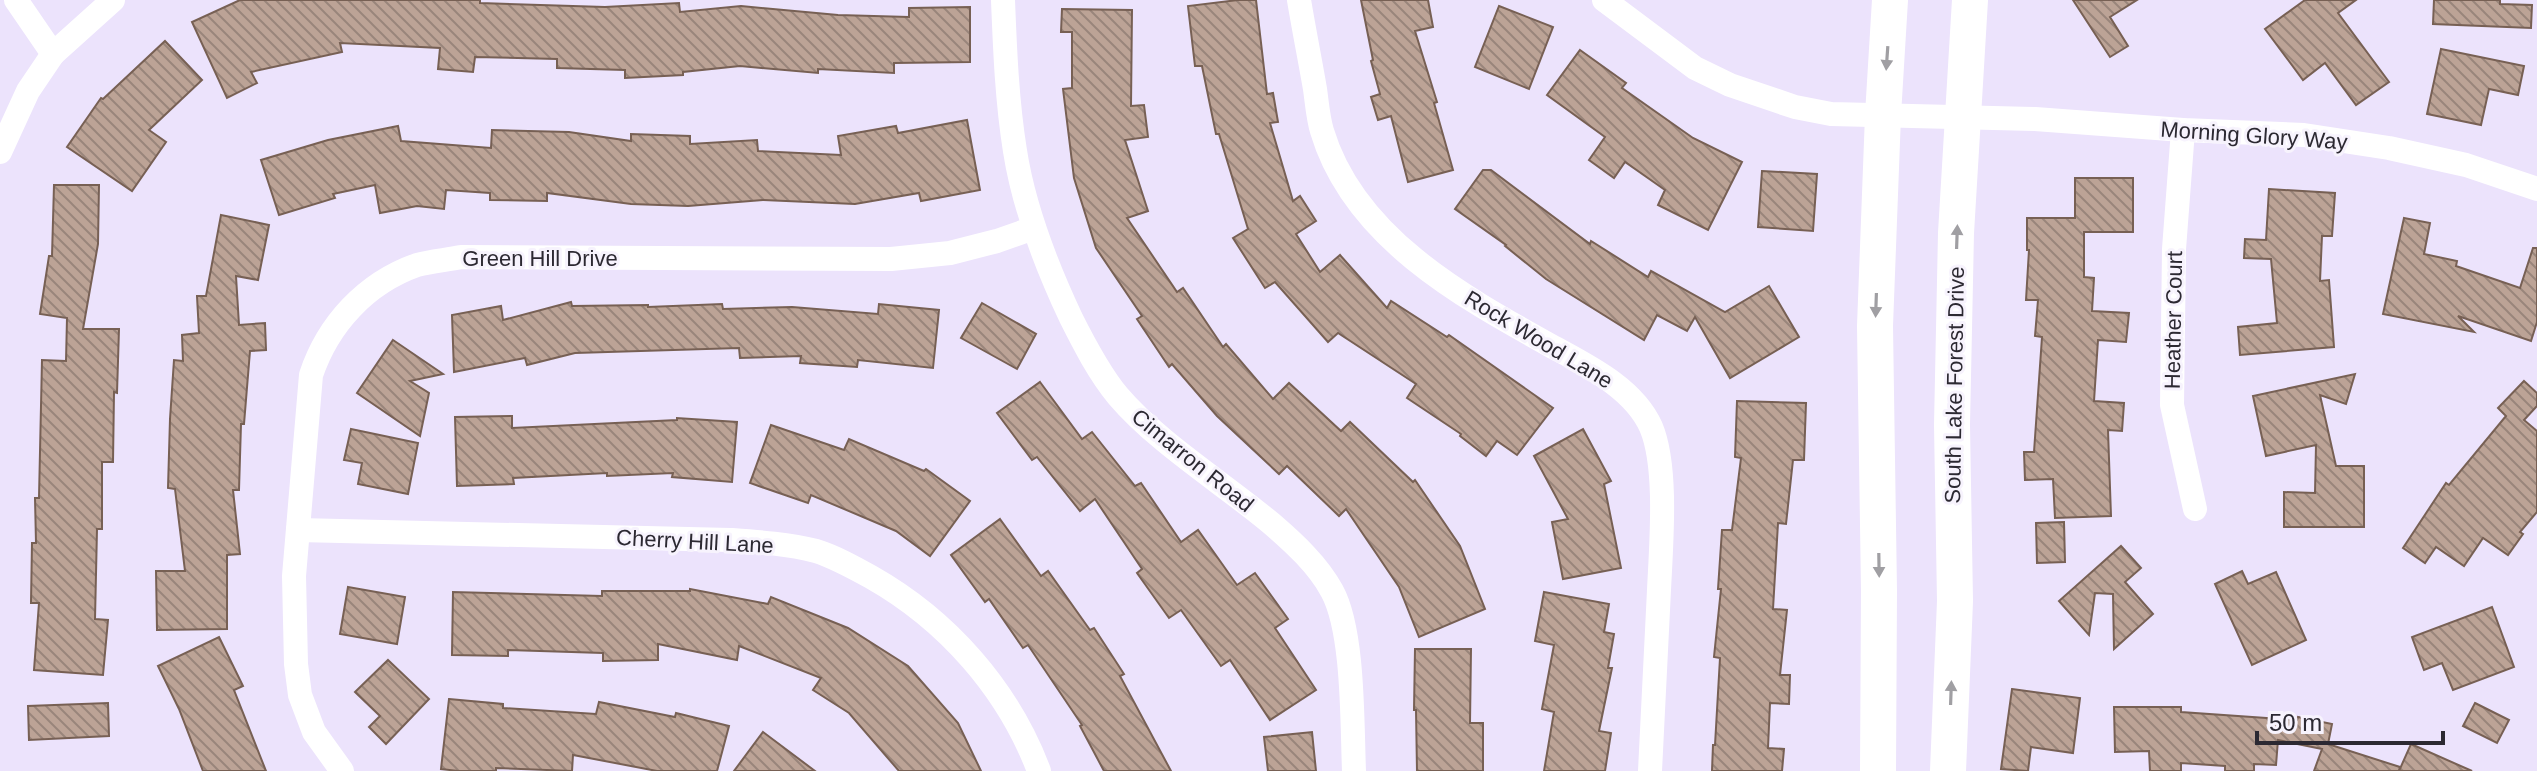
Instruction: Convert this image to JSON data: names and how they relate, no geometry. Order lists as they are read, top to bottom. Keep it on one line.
{"streets":{"main road":["South Lake Forest Drive"],"street":["Morning Glory Way","Green Hill Drive","Heather Court","Rock Wood Lane","Cimarron Road","Cherry Hill Lane"]},"crossings":[["Morning Glory Way","Heather Court"],["Morning Glory Way","South Lake Forest Drive"],["Green Hill Drive","Cimarron Road"],["Green Hill Drive","Cherry Hill Lane"]],"scale_bar":"50 m"}
